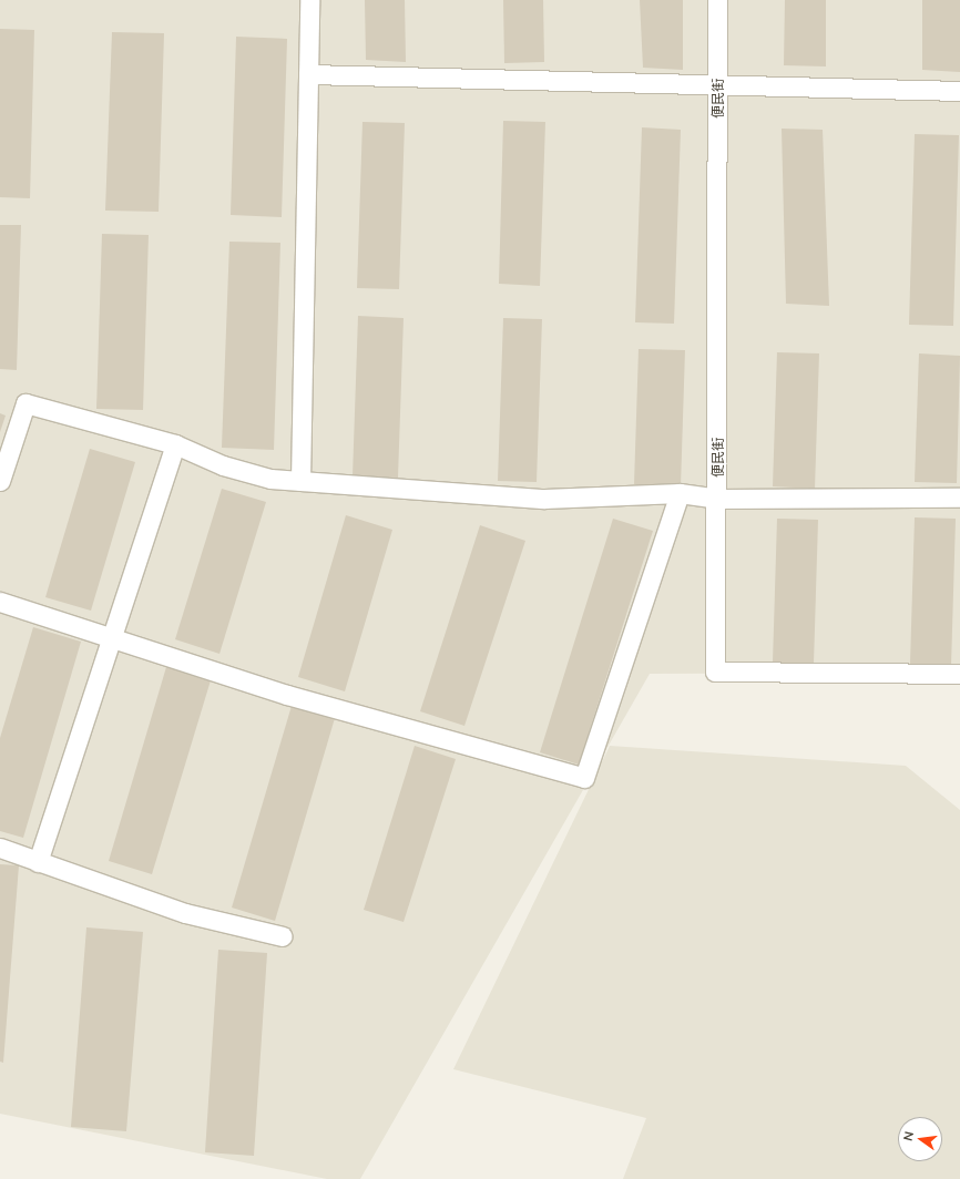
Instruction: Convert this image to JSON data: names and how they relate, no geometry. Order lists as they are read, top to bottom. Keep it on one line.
{"streets":{"street":["便民街"]},"north":"left"}
